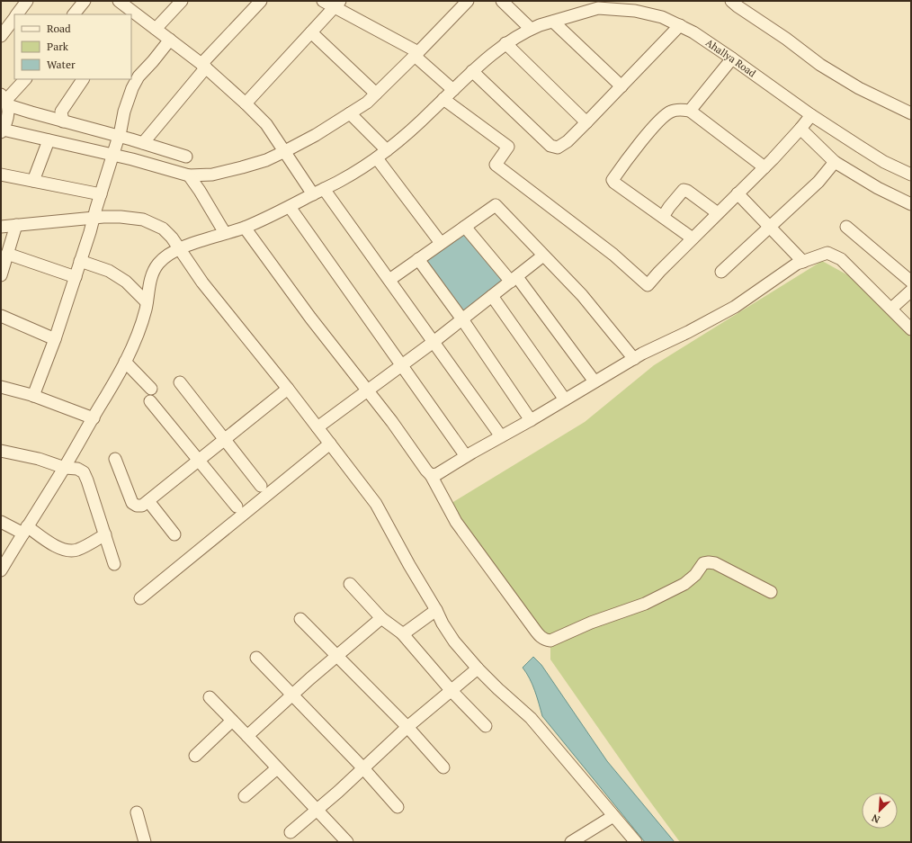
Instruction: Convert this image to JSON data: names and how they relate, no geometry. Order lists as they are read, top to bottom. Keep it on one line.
{"streets":{"street":["Ahallya Road"]},"legend":["Road","Park","Water"],"north":"bottom left"}
